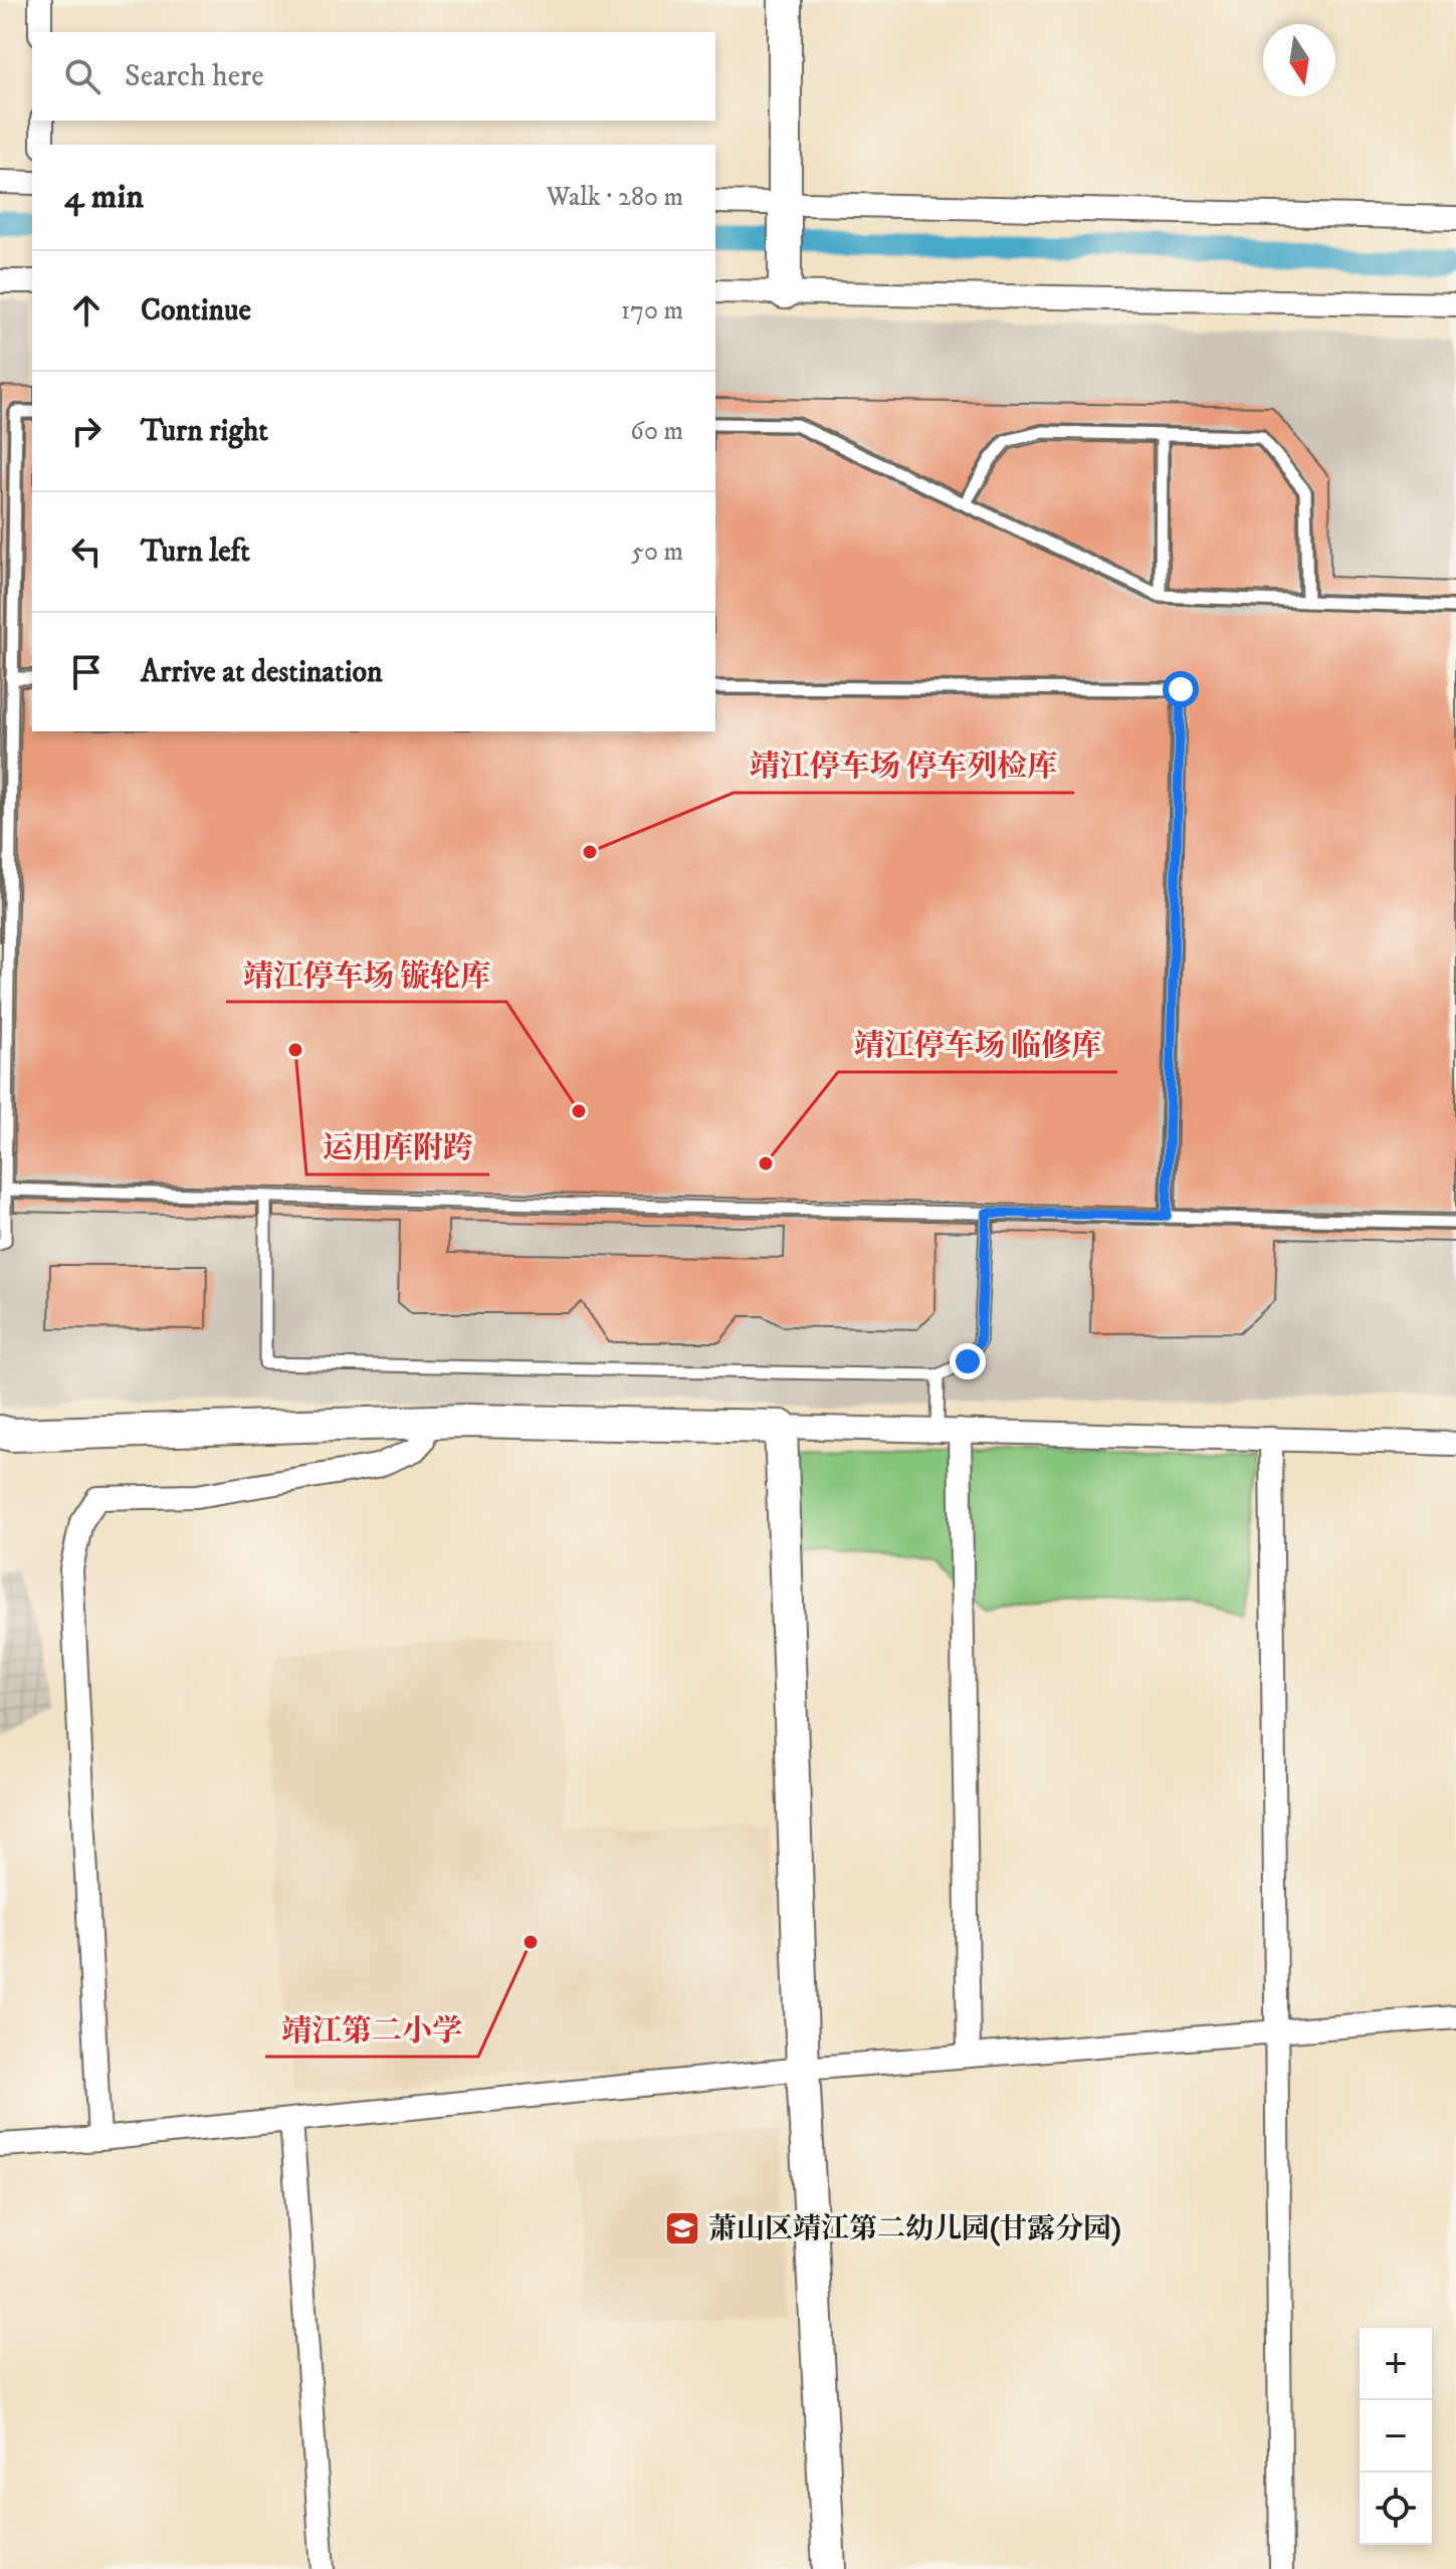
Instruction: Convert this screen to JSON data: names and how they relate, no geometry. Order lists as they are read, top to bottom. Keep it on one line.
{"places":{"other":["靖江停车场 停车列检库","运用库附跨","靖江停车场 镟轮库","靖江停车场 临修库","靖江第二小学"],"school or university":["萧山区靖江第二幼儿园(甘露分园)"]},"north":"bottom","page":{"search":"Search here","heading":["4 min","Walk · 280 m"],"list":[["Continue","170 m"],["Turn right","60 m"],["Turn left","50 m"],"Arrive at destination"],"map_buttons":["+","−"]}}
